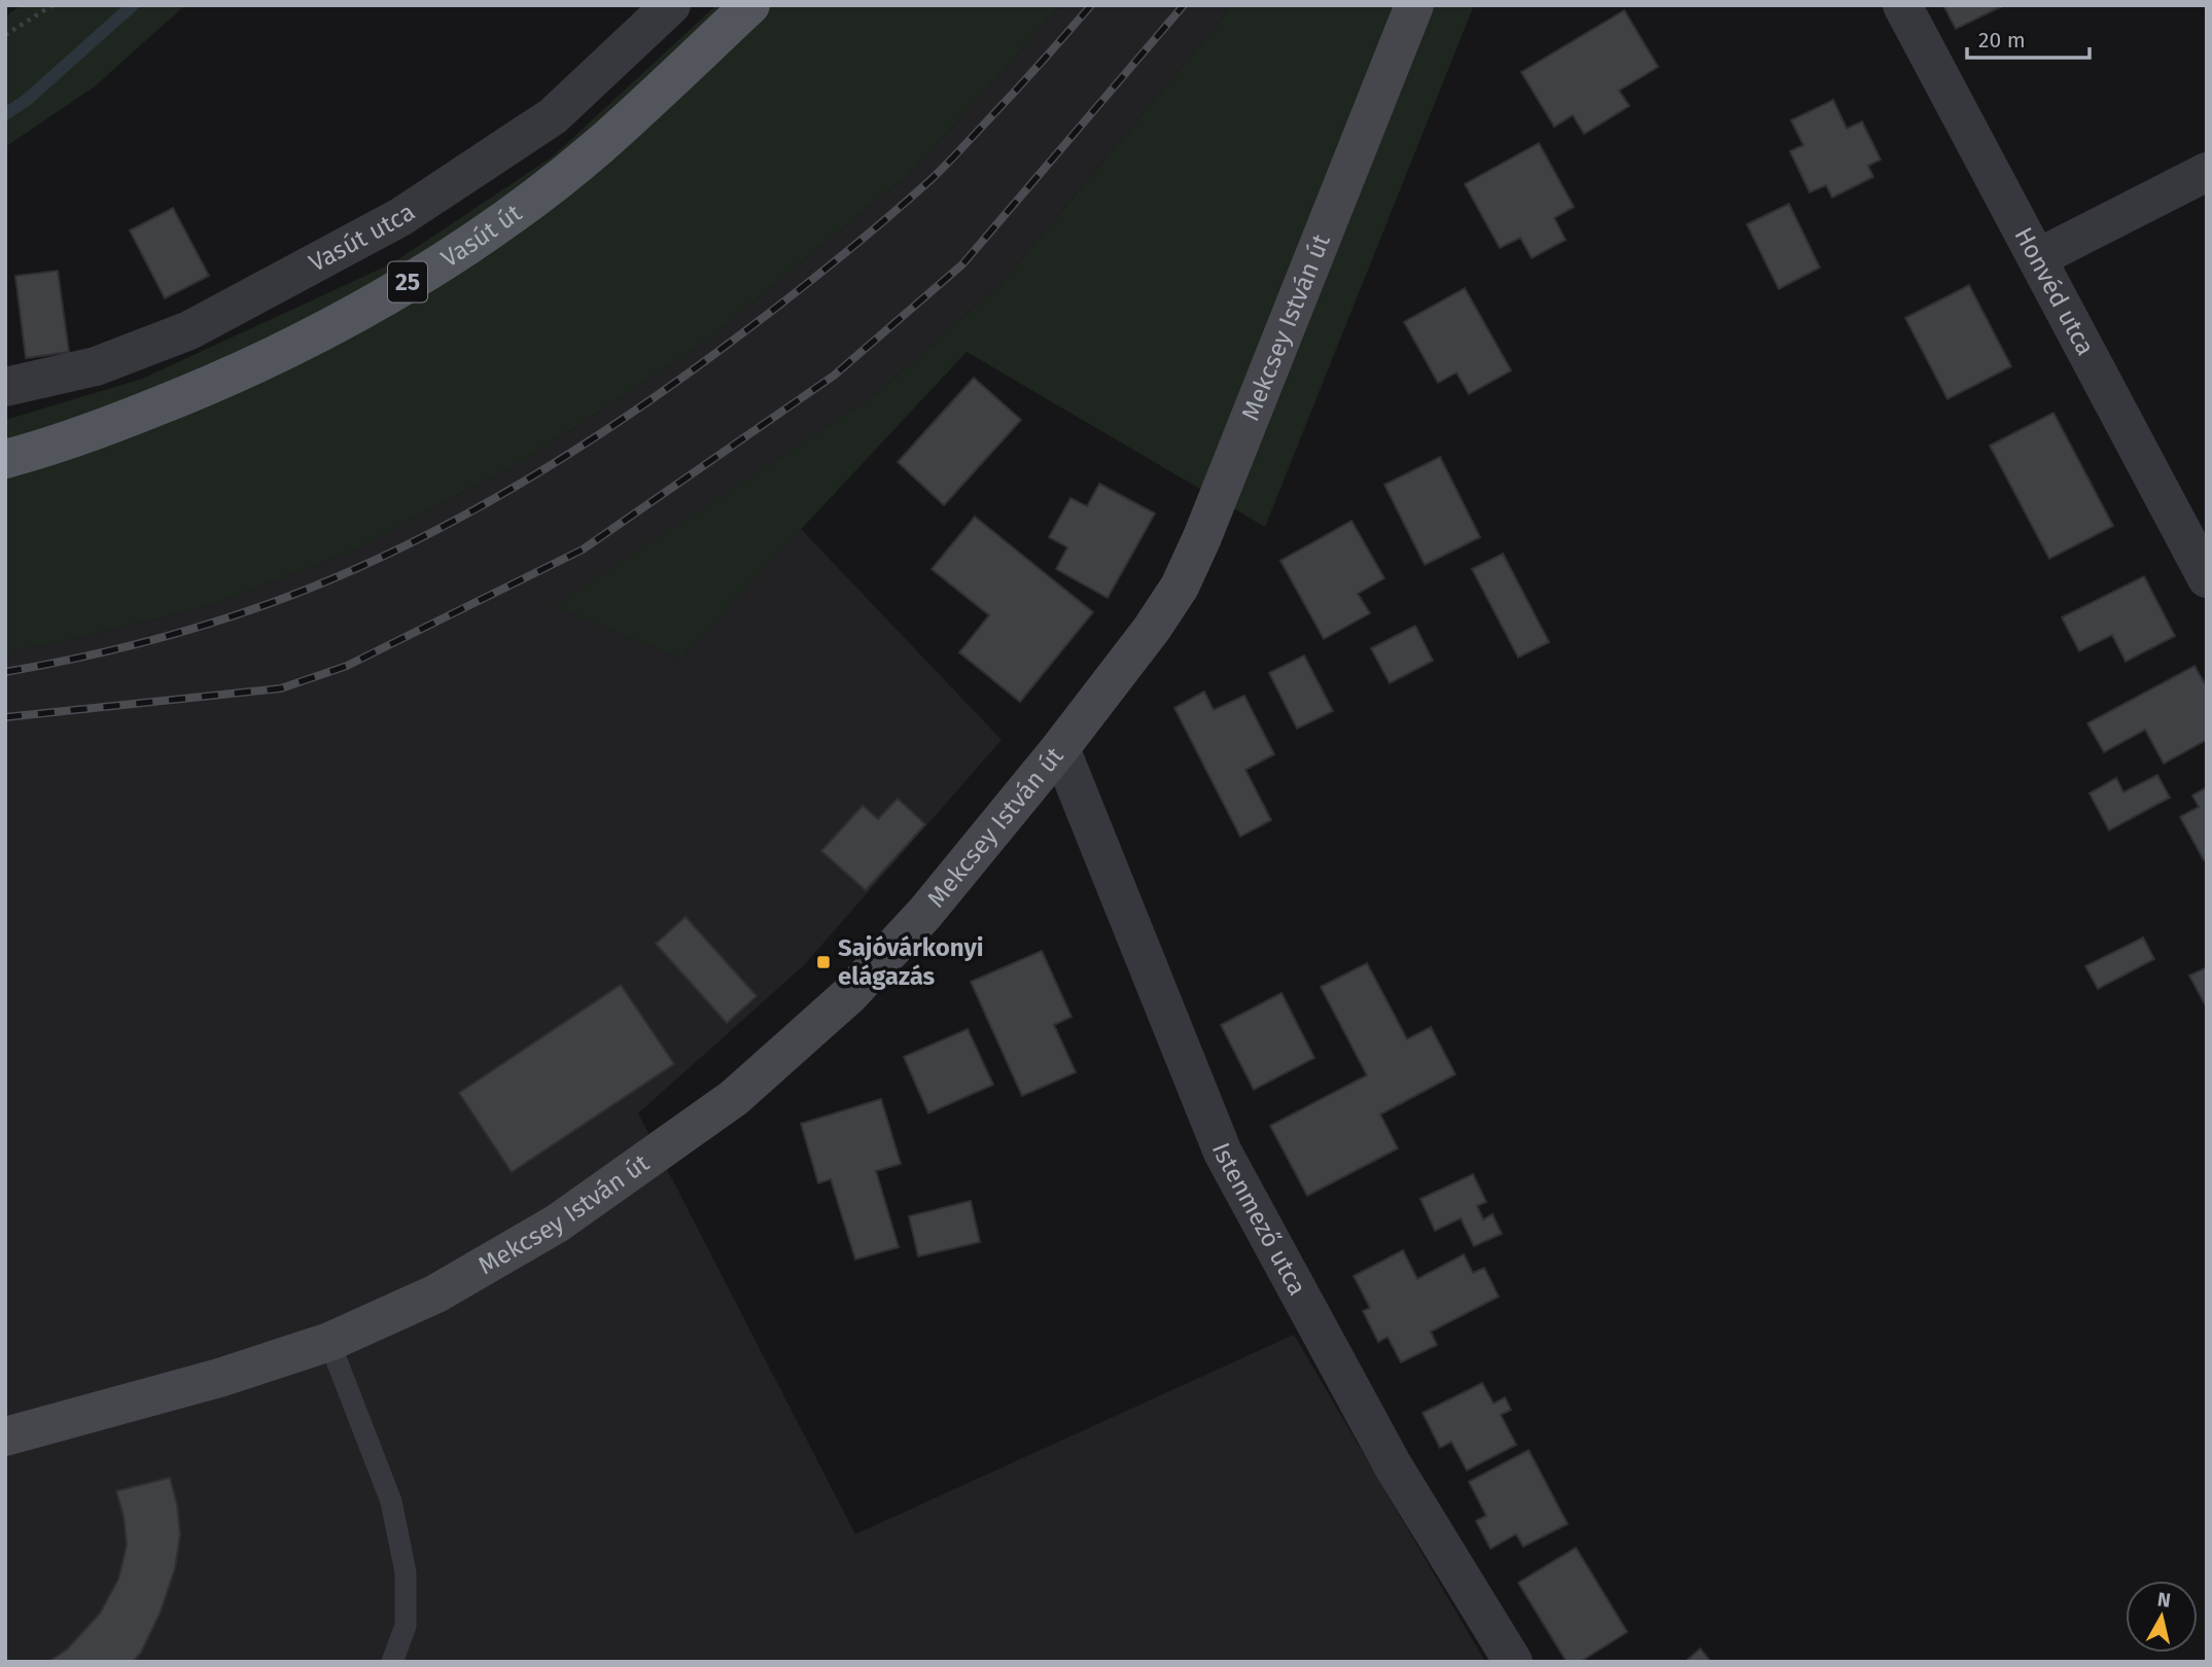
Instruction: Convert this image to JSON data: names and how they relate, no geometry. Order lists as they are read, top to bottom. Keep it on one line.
{"streets":{"main road":["Vasút út","25"],"street":["Vasút utca","Honvéd utca","Mekcsey István út","Istenmező utca"]},"crossings":[["Mekcsey István út","Istenmező utca"]],"places":{"transit":["Sajóvárkonyi elágazás"]},"scale_bar":"20 m","north":"top"}
